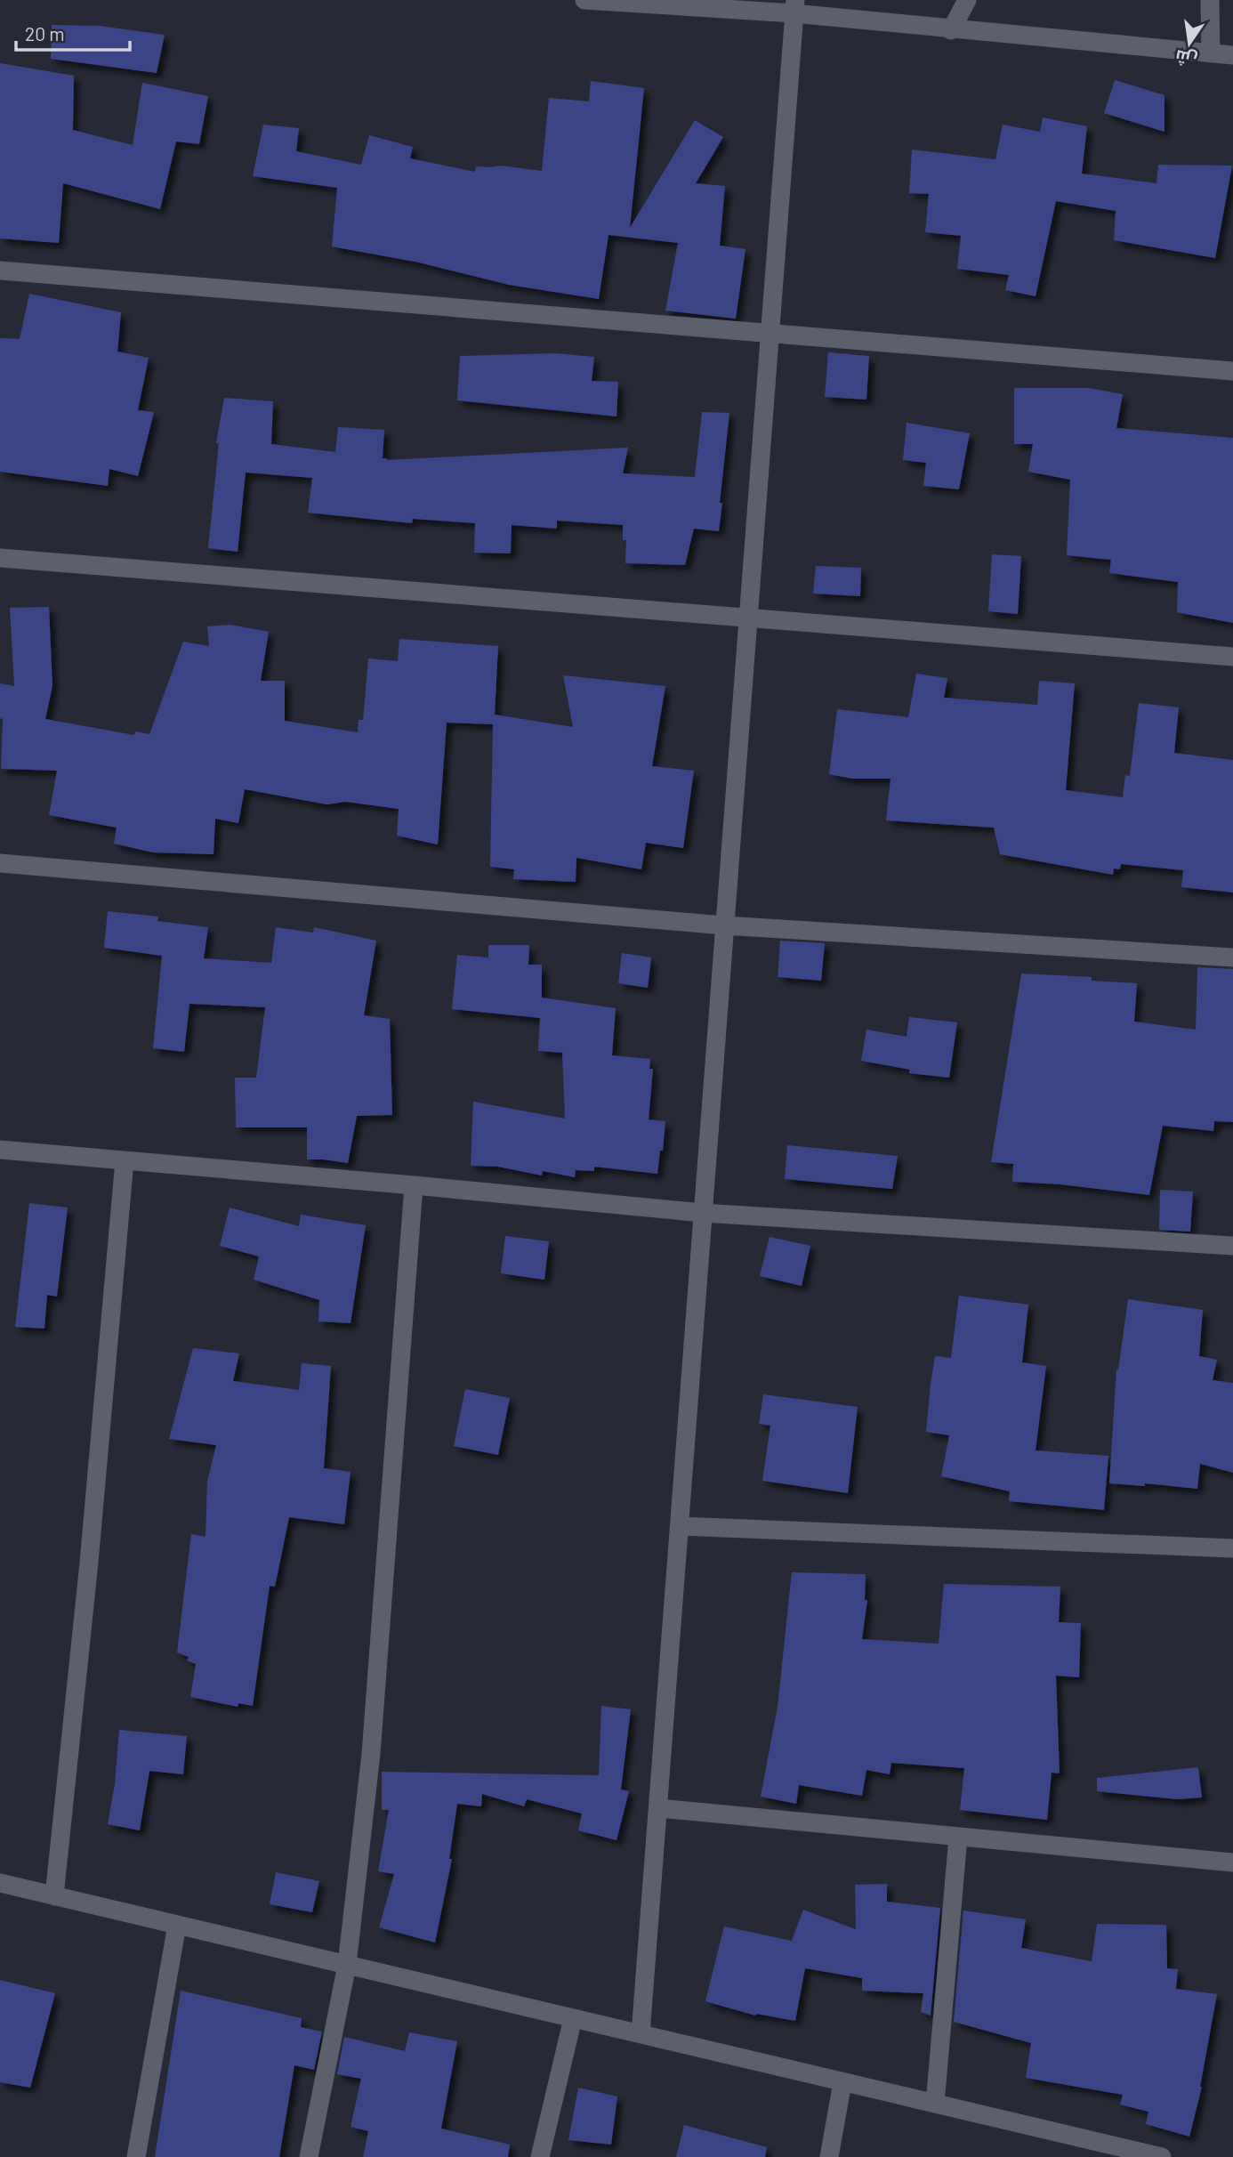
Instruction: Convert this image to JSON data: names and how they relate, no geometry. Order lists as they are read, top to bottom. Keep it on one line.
{"scale_bar":"20 m","north":"bottom"}
